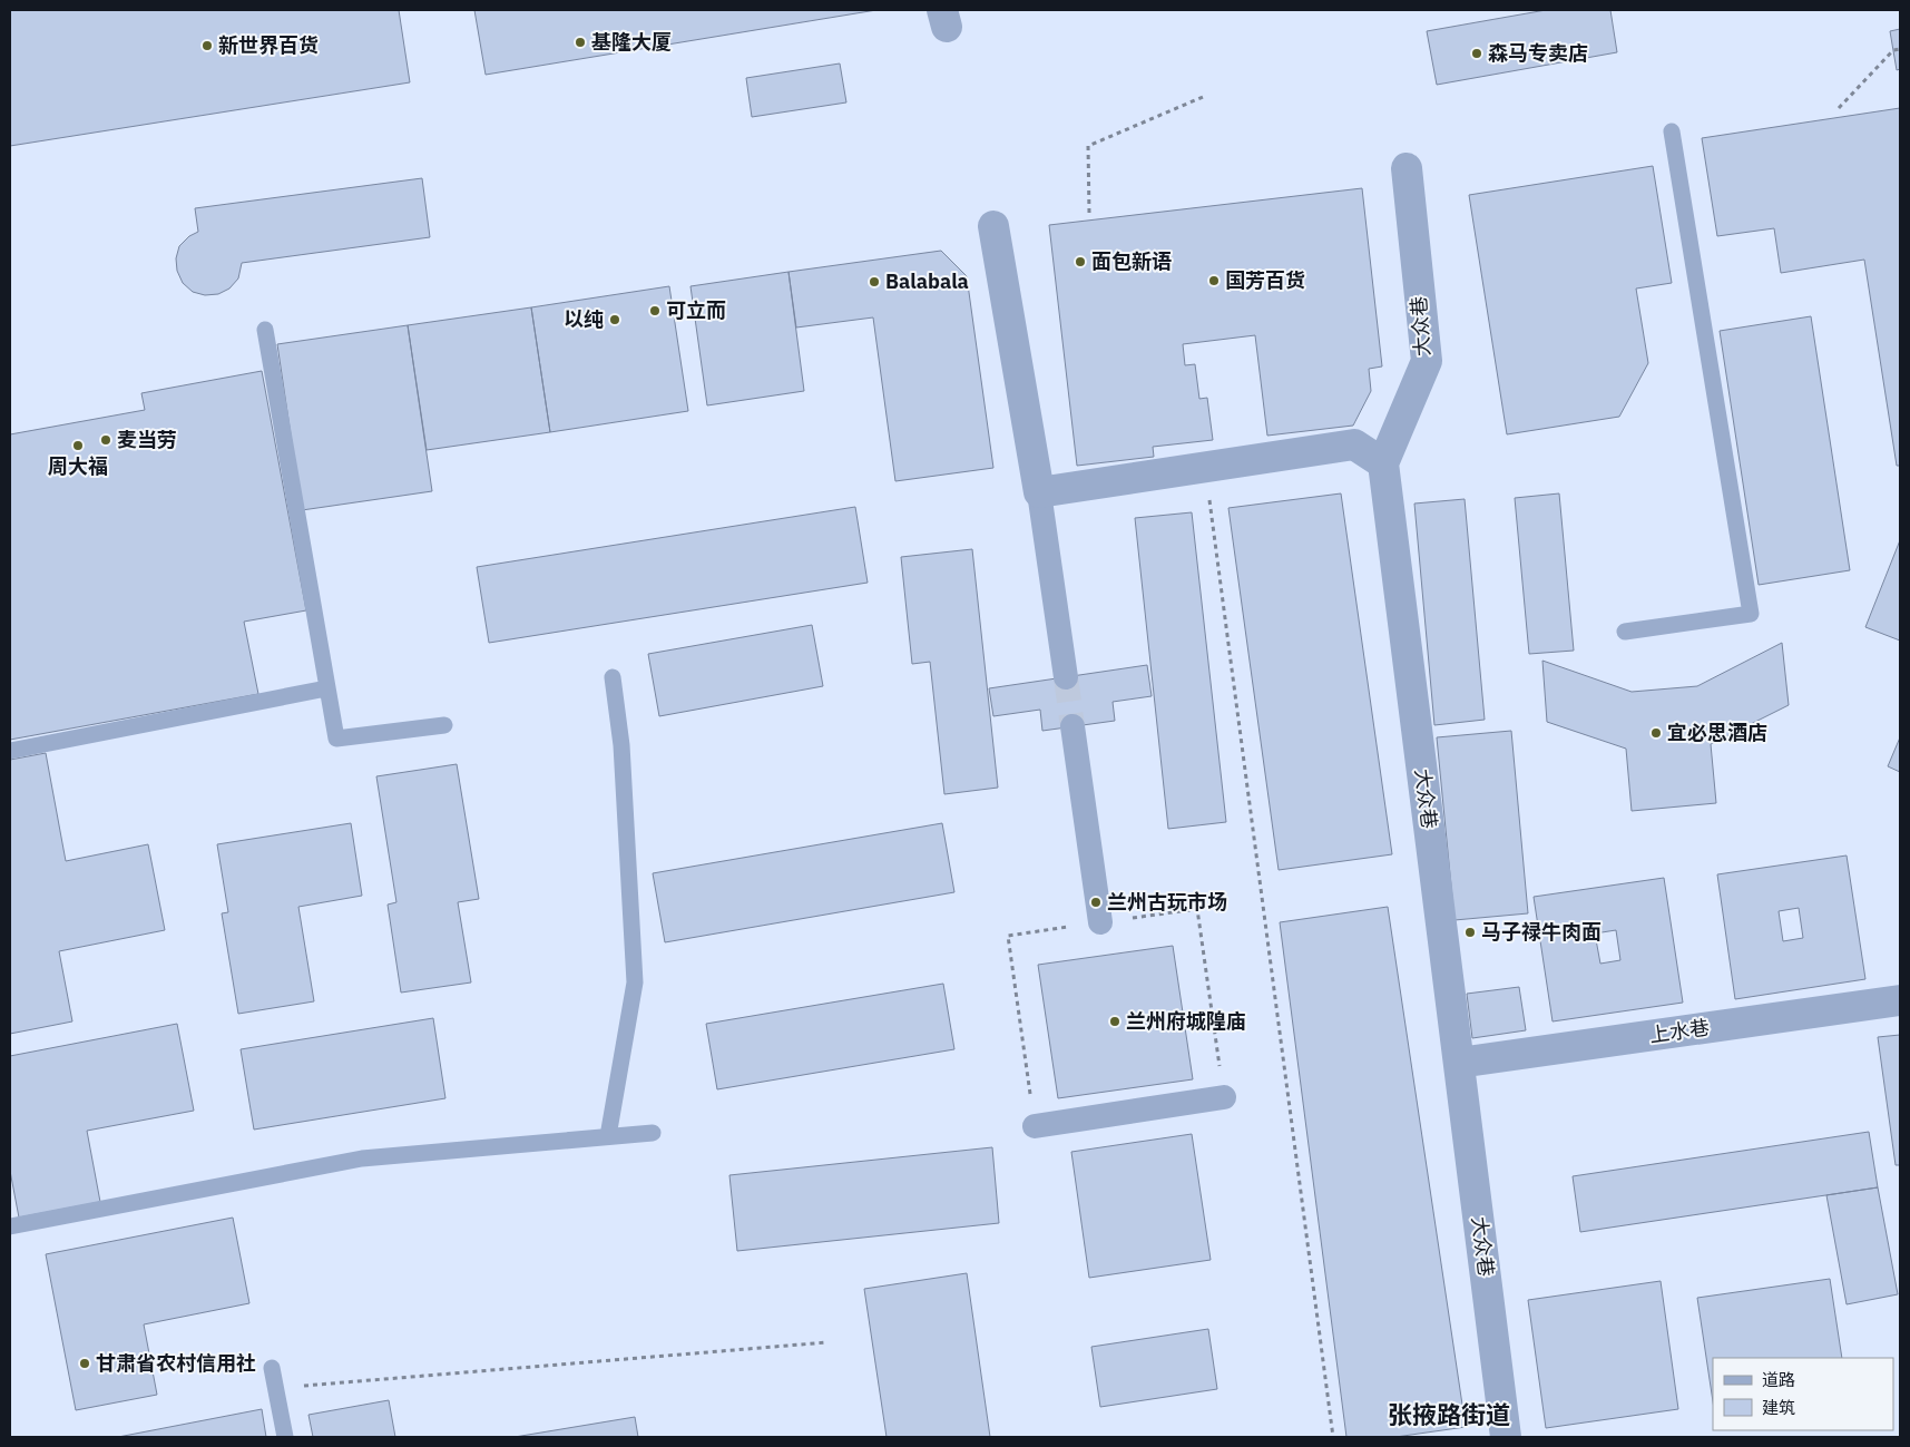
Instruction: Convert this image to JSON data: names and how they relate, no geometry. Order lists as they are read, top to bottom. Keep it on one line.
{"streets":{"street":["大众巷","上水巷"]},"crossings":[["大众巷","上水巷"]],"districts":["张掖路街道"],"places":["基隆大厦","新世界百货","森马专卖店","面包新语","国芳百货","Balabala","可立而","以纯","麦当劳","周大福","宜必思酒店","兰州古玩市场","马子禄牛肉面","兰州府城隍庙","甘肃省农村信用社"],"legend":["道路","建筑"]}
